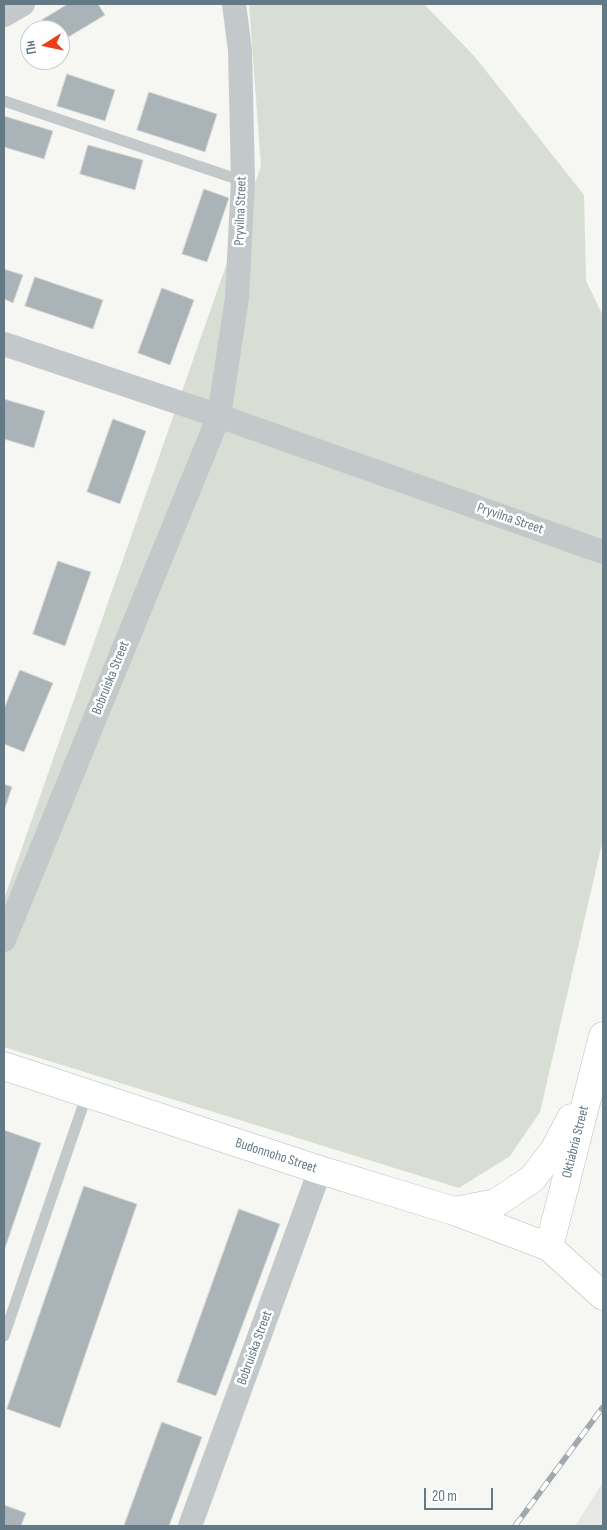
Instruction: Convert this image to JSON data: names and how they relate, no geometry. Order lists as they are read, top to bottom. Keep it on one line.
{"streets":{"main road":["Oktiabria Street","Budonnoho Street"],"street":["Pryvilna Street","Bobruiska Street"]},"crossings":[["Pryvilna Street","Bobruiska Street"],["Bobruiska Street","Budonnoho Street"],["Oktiabria Street","Budonnoho Street"]],"scale_bar":"20 m","north":"left"}
